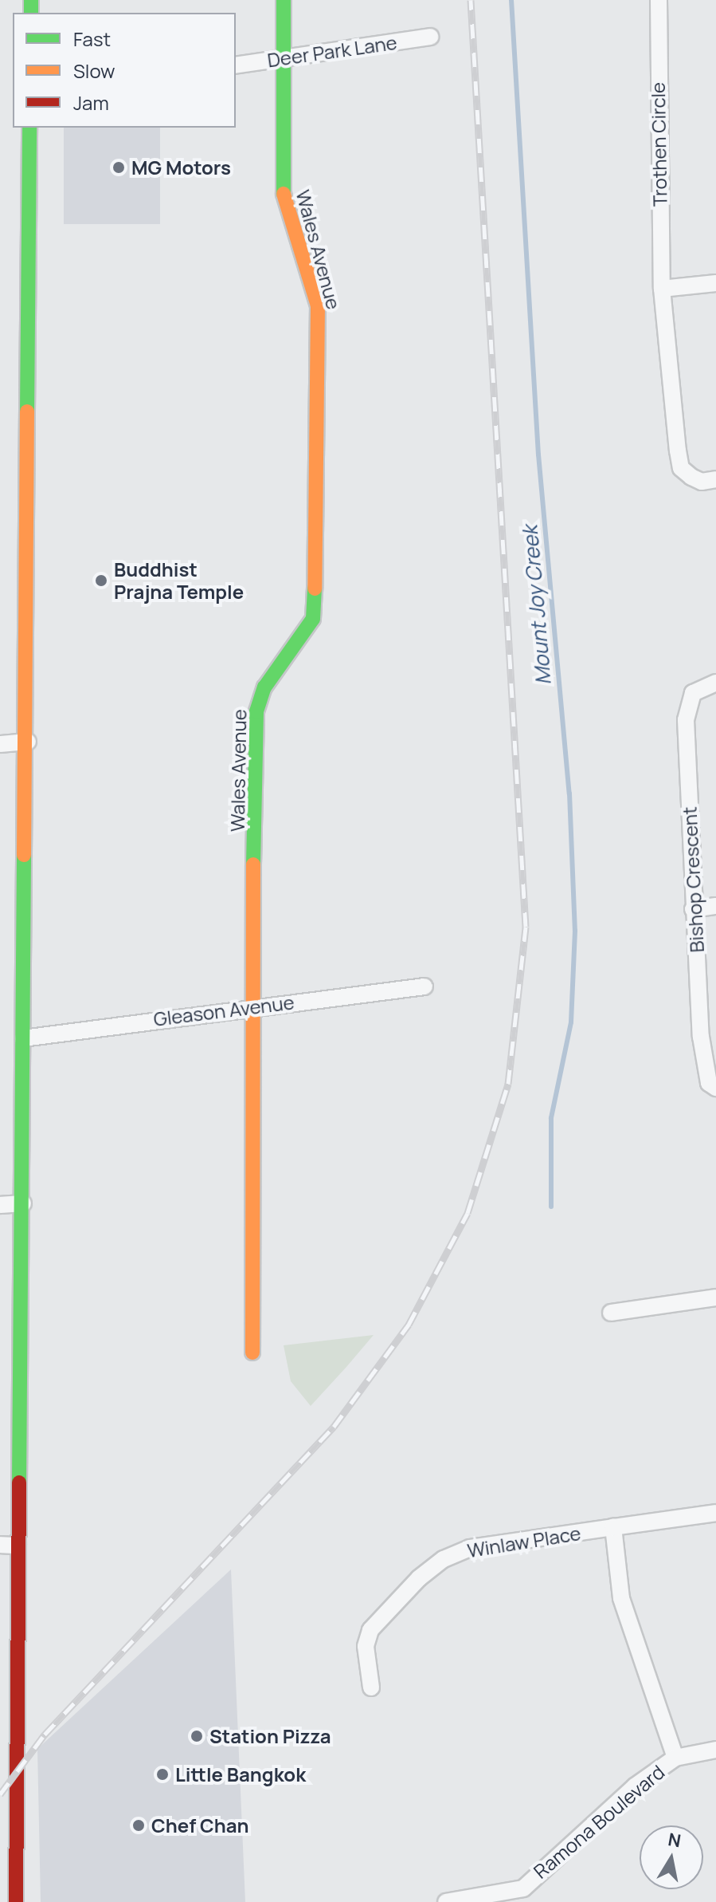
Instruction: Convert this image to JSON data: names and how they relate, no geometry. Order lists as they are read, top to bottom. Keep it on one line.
{"streets":{"main road":["Wales Avenue"],"street":["Deer Park Lane","Trothen Circle","Bishop Crescent","Gleason Avenue","Winlaw Place","Ramona Boulevard"]},"crossings":[["Deer Park Lane","Wales Avenue"],["Wales Avenue","Gleason Avenue"]],"water":["Mount Joy Creek"],"places":["MG Motors","Buddhist Prajna Temple","Station Pizza","Little Bangkok","Chef Chan"],"legend":["Fast","Slow","Jam"],"north":"top"}
